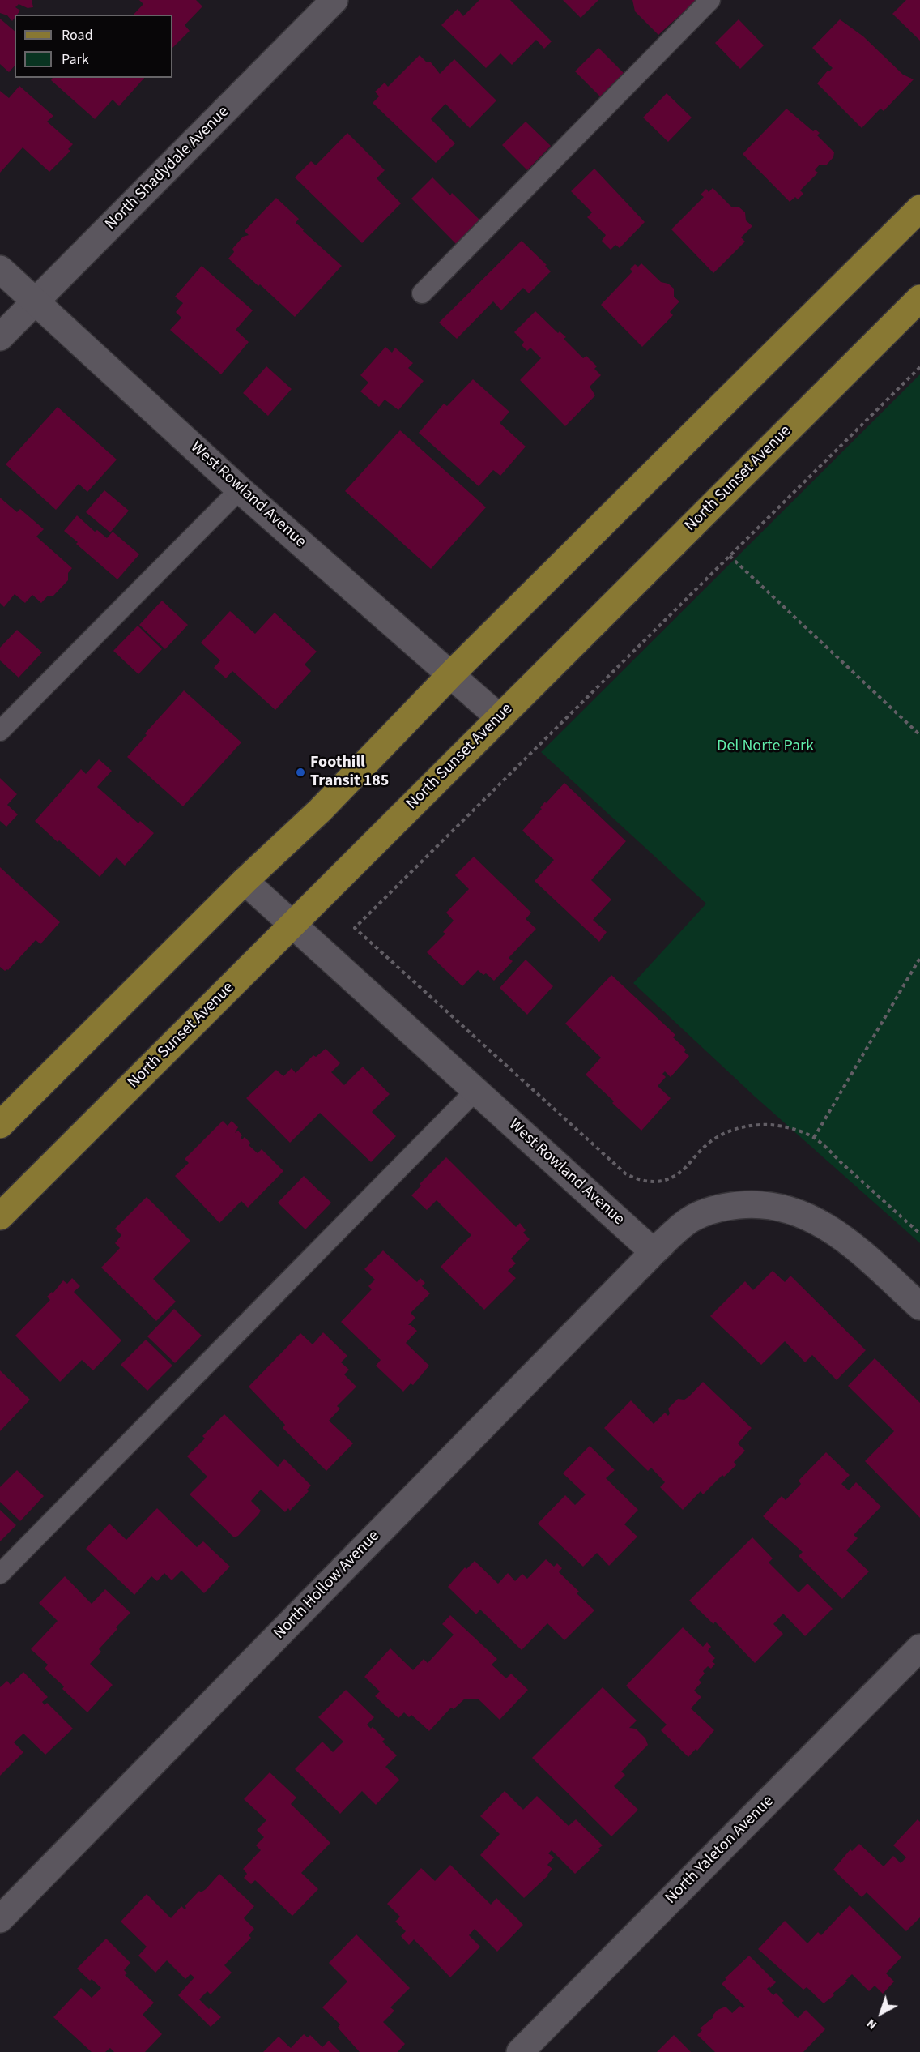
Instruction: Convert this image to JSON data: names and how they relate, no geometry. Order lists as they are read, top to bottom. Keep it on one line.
{"streets":{"main road":["North Sunset Avenue"],"street":["North Shadydale Avenue","West Rowland Avenue","North Hollow Avenue","North Yaleton Avenue"]},"crossings":[["North Shadydale Avenue","West Rowland Avenue"],["North Sunset Avenue","West Rowland Avenue"],["West Rowland Avenue","North Hollow Avenue"]],"parks":["Del Norte Park"],"places":["Foothill Transit 185"],"legend":["Road","Park"],"north":"bottom left"}
